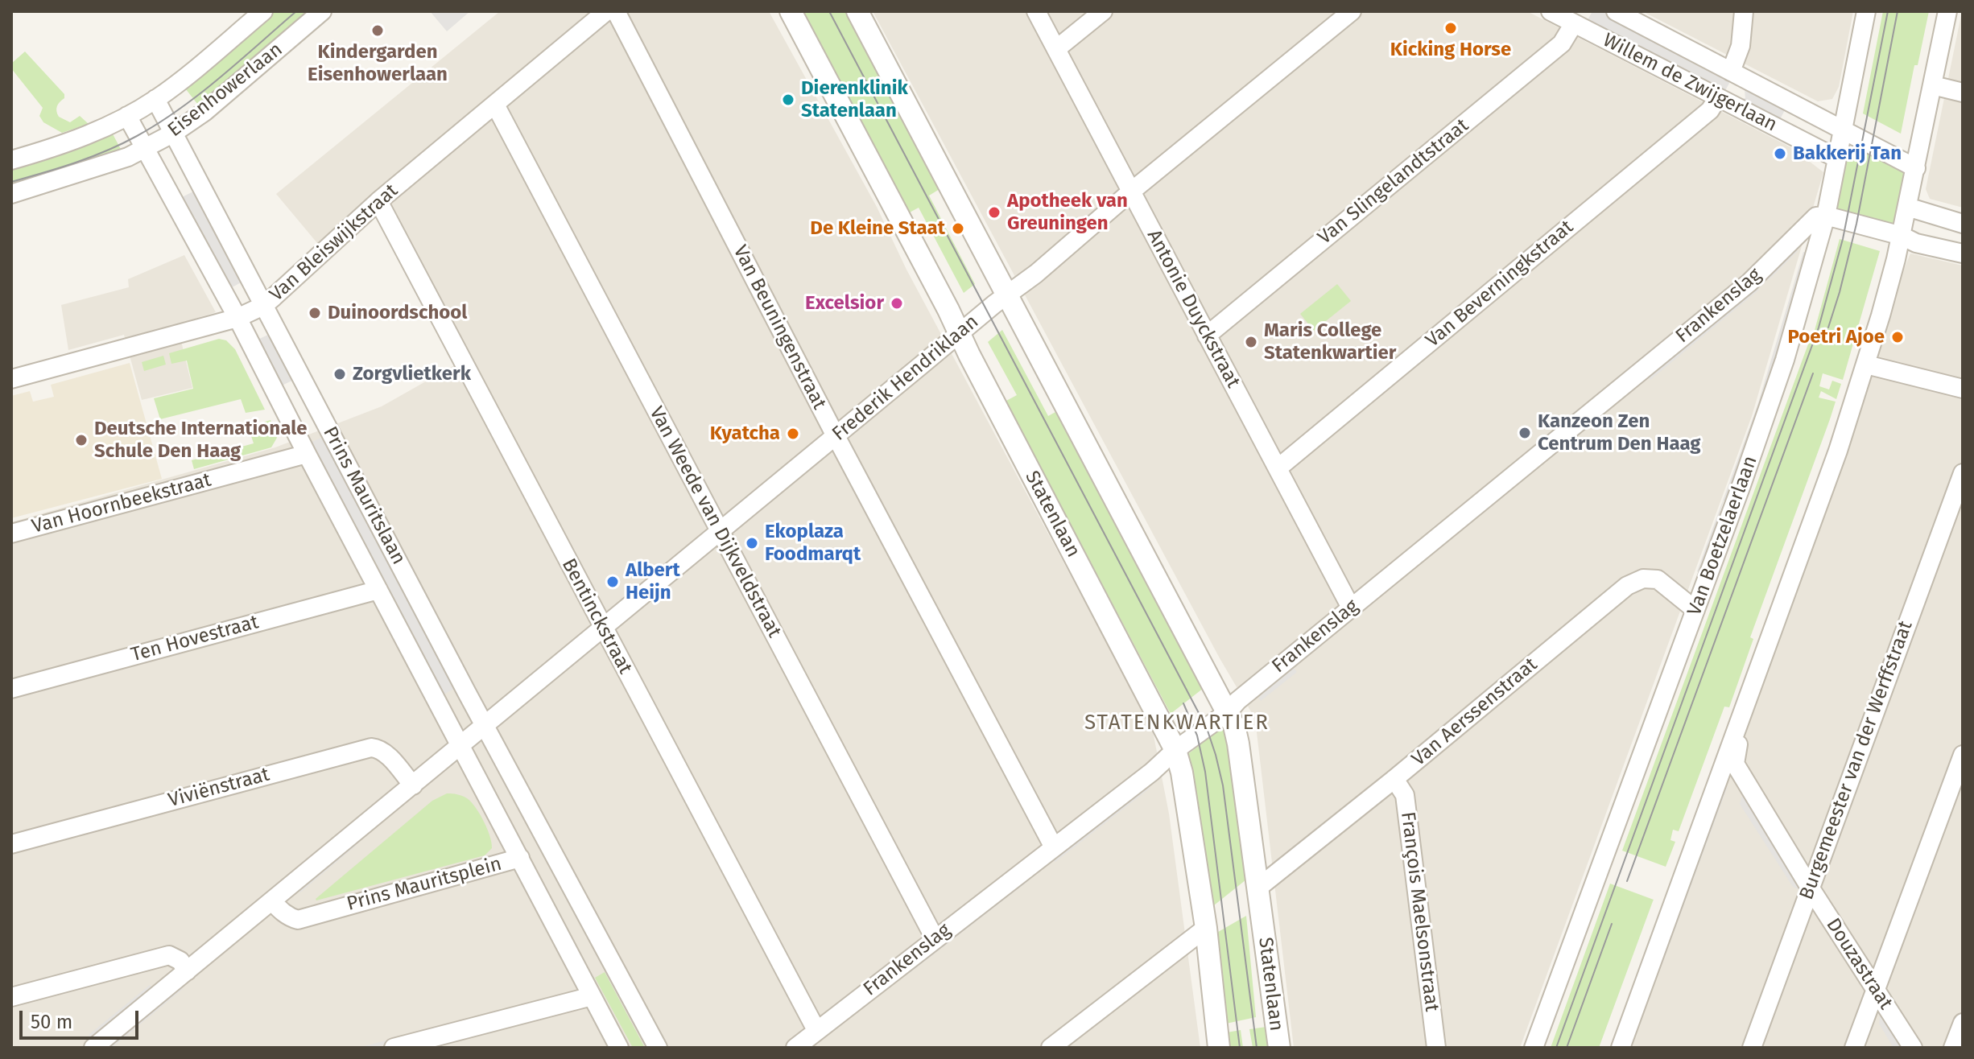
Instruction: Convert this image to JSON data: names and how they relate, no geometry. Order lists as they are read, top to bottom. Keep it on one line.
{"streets":{"street":["Willem de Zwijgerlaan","Eisenhowerlaan","Van Slingelandtstraat","Van Bleiswijkstraat","Van Beverningkstraat","Frankenslag","Antonie Duyckstraat","Van Beuningenstraat","Frederik Hendriklaan","Prins Mauritslaan","Van Hoornbeekstraat","Statenlaan","Van Weede van Dijkveldstraat","Van Boetzelaerlaan","Bentinckstraat","Ten Hovestraat","Van Aerssenstraat","Burgemeester van der Werffstraat","Viviënstraat","Prins Mauritsplein","François Maelsonstraat","Douzastraat"]},"crossings":[["Willem de Zwijgerlaan","Van Slingelandtstraat"],["Willem de Zwijgerlaan","Van Beverningkstraat"],["Willem de Zwijgerlaan","Van Boetzelaerlaan"],["Eisenhowerlaan","Prins Mauritslaan"],["Van Slingelandtstraat","Antonie Duyckstraat"],["Van Bleiswijkstraat","Prins Mauritslaan"],["Van Bleiswijkstraat","Van Weede van Dijkveldstraat"],["Van Bleiswijkstraat","Bentinckstraat"],["Van Beverningkstraat","Antonie Duyckstraat"],["Frankenslag","Antonie Duyckstraat"],["Frankenslag","Van Beuningenstraat"],["Frankenslag","Statenlaan"],["Frankenslag","Van Weede van Dijkveldstraat"],["Frankenslag","Van Boetzelaerlaan"],["Frankenslag","Bentinckstraat"],["Antonie Duyckstraat","Frederik Hendriklaan"],["Van Beuningenstraat","Frederik Hendriklaan"],["Frederik Hendriklaan","Prins Mauritslaan"],["Frederik Hendriklaan","Statenlaan"],["Frederik Hendriklaan","Van Weede van Dijkveldstraat"],["Frederik Hendriklaan","Bentinckstraat"],["Frederik Hendriklaan","Prins Mauritsplein"],["Prins Mauritslaan","Van Hoornbeekstraat"],["Prins Mauritslaan","Ten Hovestraat"],["Prins Mauritslaan","Prins Mauritsplein"],["Statenlaan","Van Aerssenstraat"],["Van Boetzelaerlaan","Van Aerssenstraat"],["Van Aerssenstraat","François Maelsonstraat"],["Burgemeester van der Werffstraat","Douzastraat"]],"districts":["STATENKWARTIER"],"places":["Kicking Horse","Kindergarden Eisenhowerlaan","Dierenklinik Statenlaan","Bakkerij Tan","Apotheek van Greuningen","De Kleine Staat","Excelsior","Duinoordschool","Poetri Ajoe","Maris College Statenkwartier","Zorgvlietkerk","Kanzeon Zen Centrum Den Haag","Kyatcha","Deutsche Internationale Schule Den Haag","Ekoplaza Foodmarqt","Albert Heijn"],"scale_bar":"50 m"}
